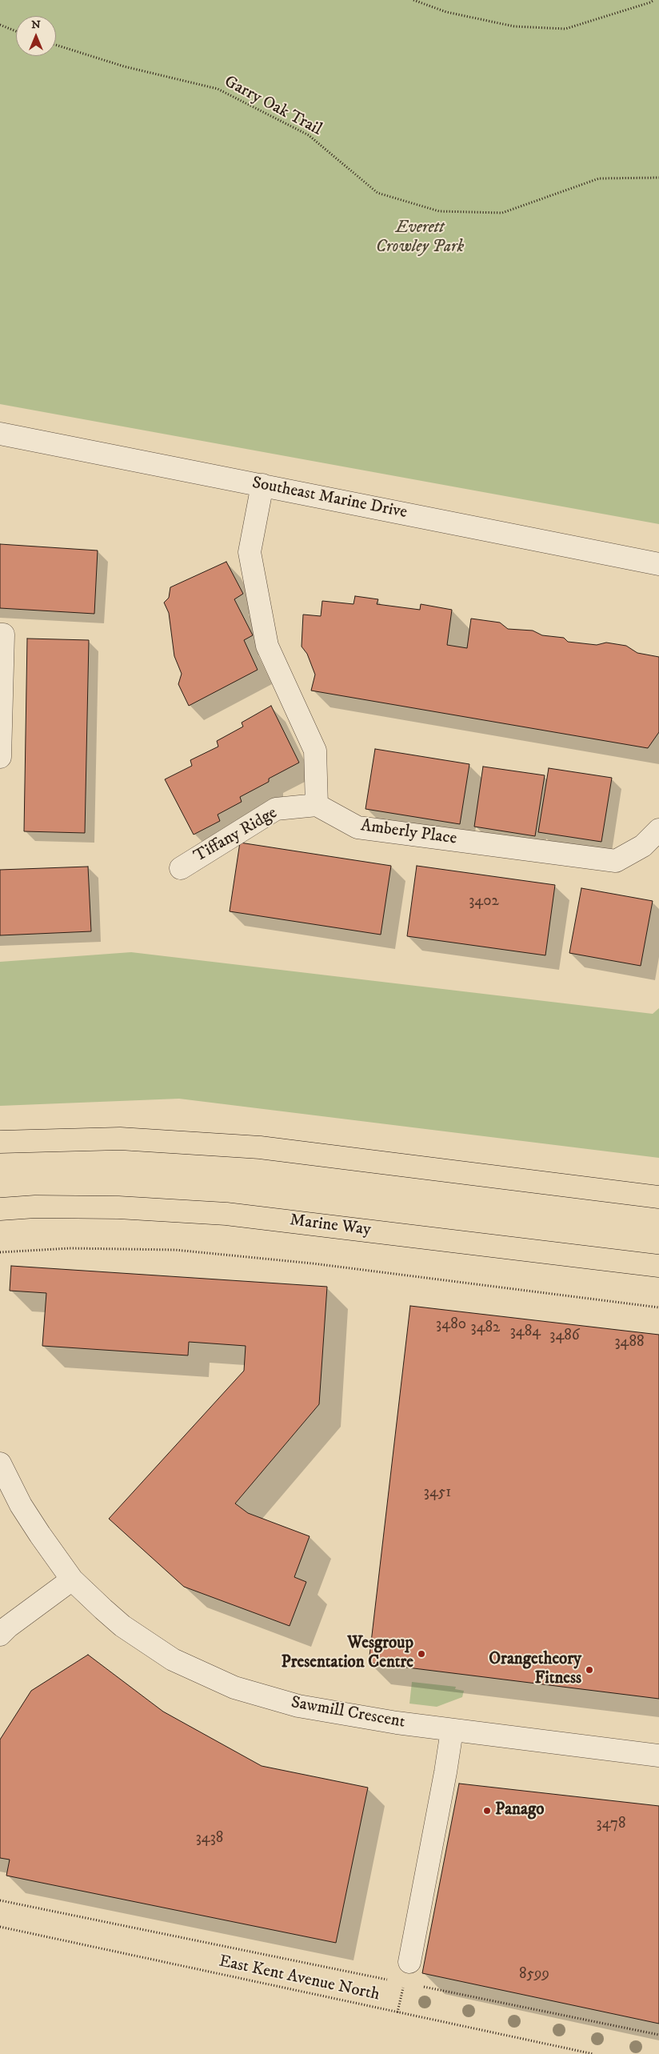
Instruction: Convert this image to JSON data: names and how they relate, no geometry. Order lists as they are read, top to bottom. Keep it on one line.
{"streets":{"main road":["Marine Way"],"street":["Southeast Marine Drive","Amberly Place","Tiffany Ridge","Sawmill Crescent"],"path":["Garry Oak Trail","East Kent Avenue North"]},"crossings":[["Amberly Place","Tiffany Ridge"]],"parks":["Everett Crowley Park"],"places":["Wesgroup Presentation Centre","Orangetheory Fitness","Panago"],"house_numbers":["3402","3480","3482","3484","3486","3488","3451","3478","3438","8599"],"north":"top"}
